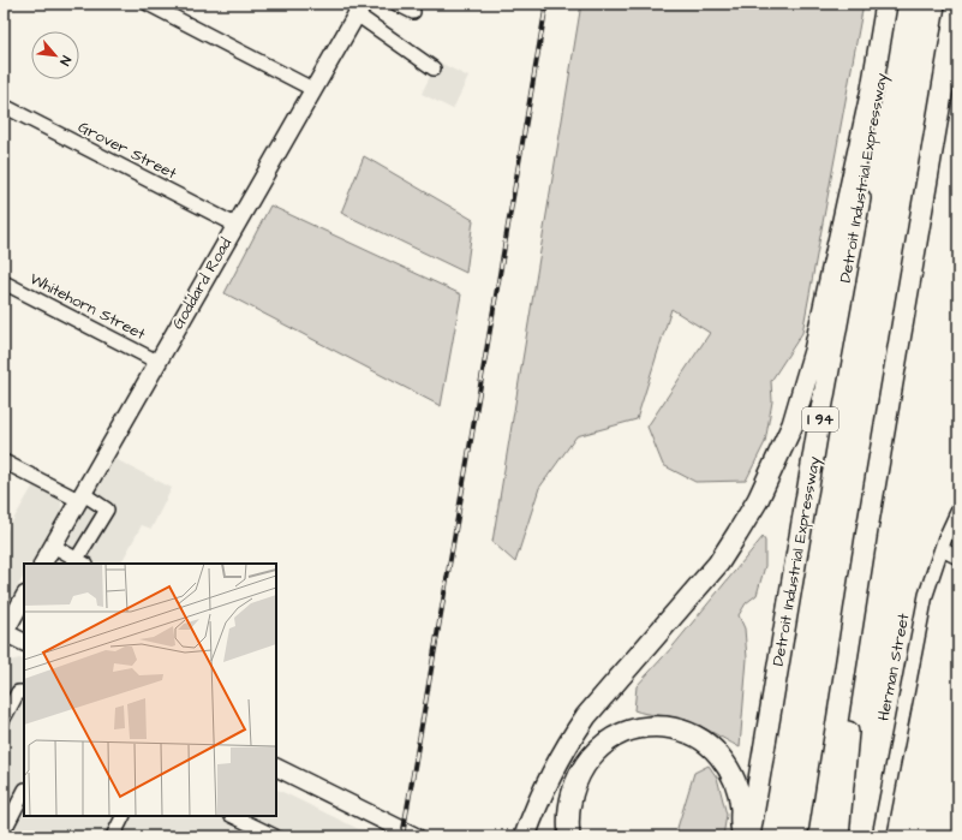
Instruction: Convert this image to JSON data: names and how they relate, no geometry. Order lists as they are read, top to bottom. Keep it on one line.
{"streets":{"highway":["Detroit Industrial Expressway","I 94"],"main road":["Goddard Road"],"street":["Grover Street","Whitehorn Street","Herman Street"]},"crossings":[["Grover Street","Goddard Road"],["Goddard Road","Whitehorn Street"]],"north":"bottom right"}
